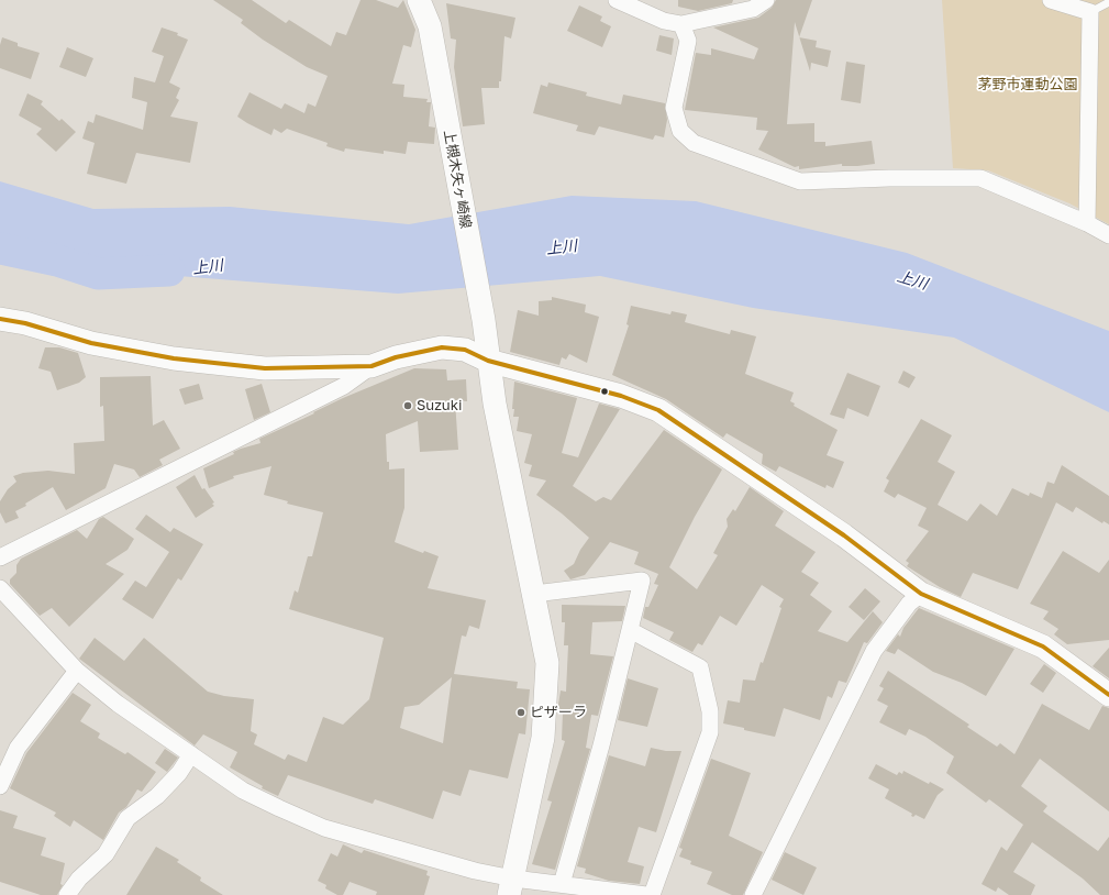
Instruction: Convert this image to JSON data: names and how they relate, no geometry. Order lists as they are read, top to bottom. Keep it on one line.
{"streets":{"main road":["上槻木矢ヶ崎線"]},"water":["上川"],"parks":["茅野市運動公園"],"places":["Suzuki","ピザーラ"]}
